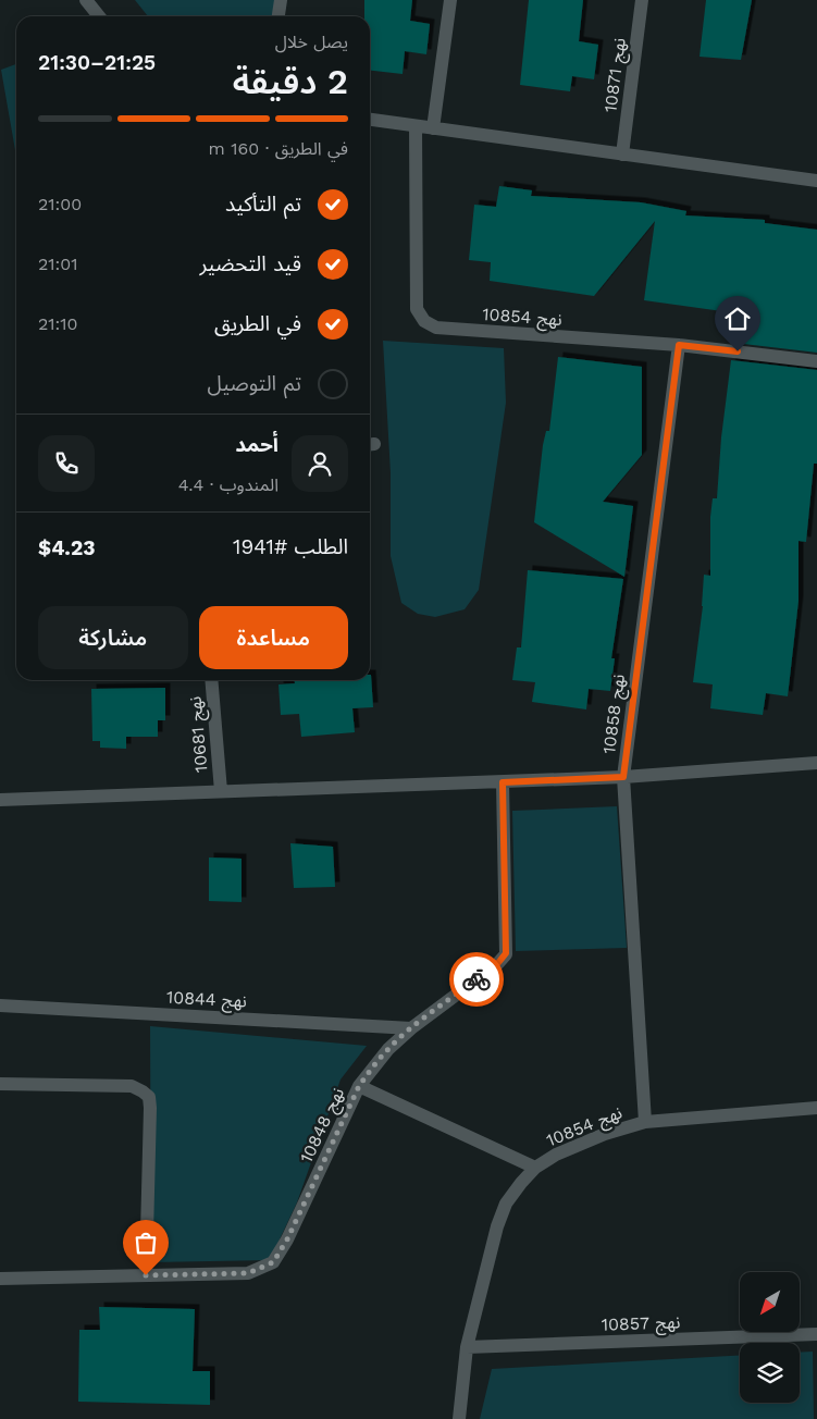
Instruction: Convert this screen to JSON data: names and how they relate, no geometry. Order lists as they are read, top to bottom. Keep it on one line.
{"streets":{"street":["نهج 10871","نهج 10854","نهج 10858","نهج 10681","نهج 10844","نهج 10848","نهج 10857"]},"crossings":[["نهج 10854","نهج 10858"],["نهج 10854","نهج 10857"],["نهج 10844","نهج 10848"]],"north":"bottom left","page":{"heading":["2 دقيقة","يصل خلال","21:25–21:30"],"panel":["أحمد","المندوب · 4.4","الطلب #1941","$4.23"],"bar":"في الطريق · 160 m","list":[["تم التأكيد","21:00"],["قيد التحضير","21:01"],["في الطريق","21:10"],"تم التوصيل"],"buttons":["مساعدة","مشاركة"]}}
